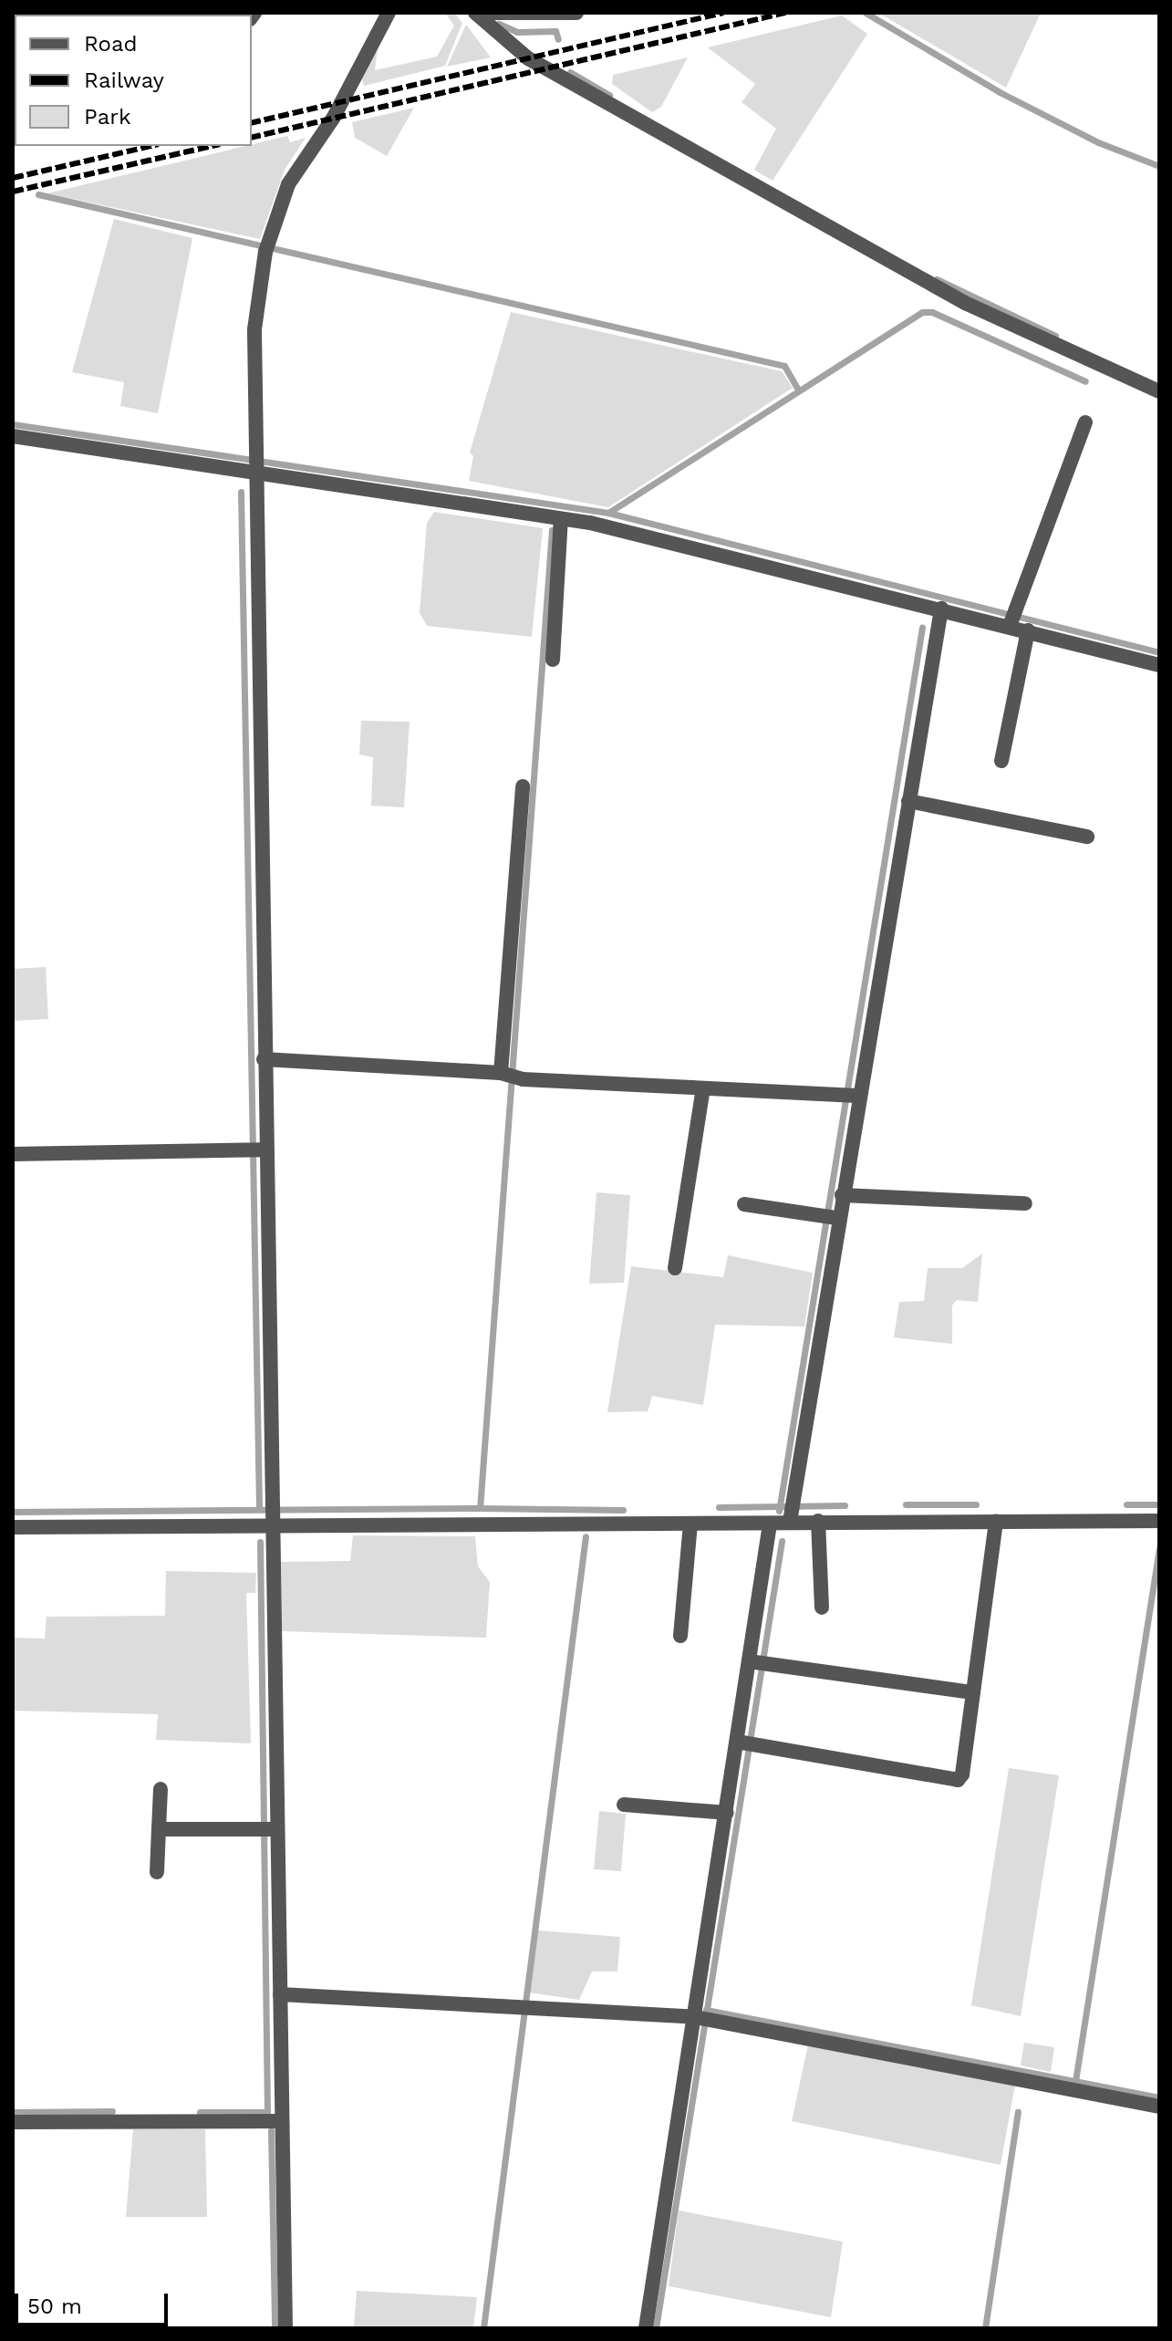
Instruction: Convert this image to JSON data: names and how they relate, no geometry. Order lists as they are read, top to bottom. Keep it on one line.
{"legend":["Road","Railway","Park"],"scale_bar":"50 m"}
